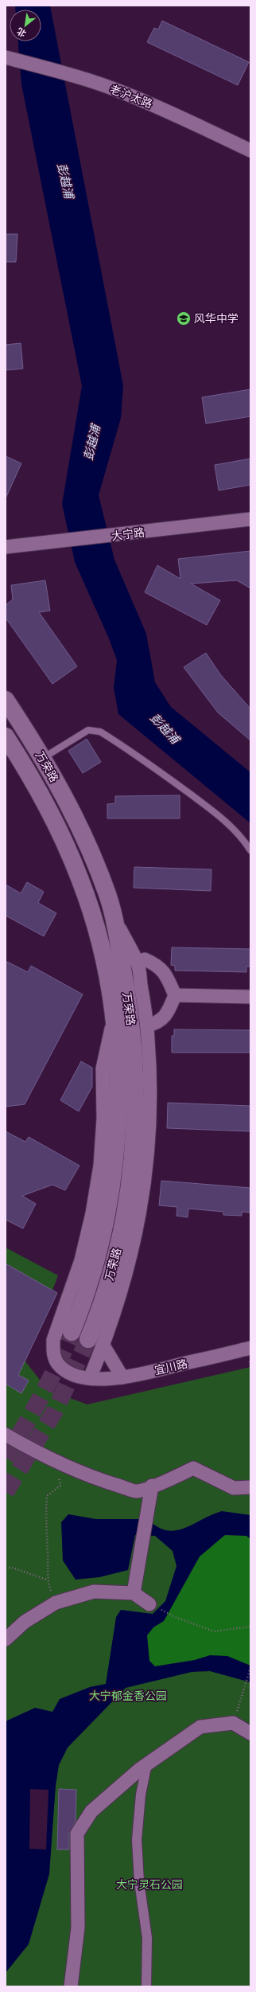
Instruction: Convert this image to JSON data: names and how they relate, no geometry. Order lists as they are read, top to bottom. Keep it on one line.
{"streets":{"main road":["万荣路"],"street":["老沪太路","大宁路","宜川路"]},"crossings":[["万荣路","宜川路"]],"water":["彭越浦"],"parks":["大宁郁金香公园","大宁灵石公园"],"places":{"school or university":["风华中学"]},"north":"bottom left"}
